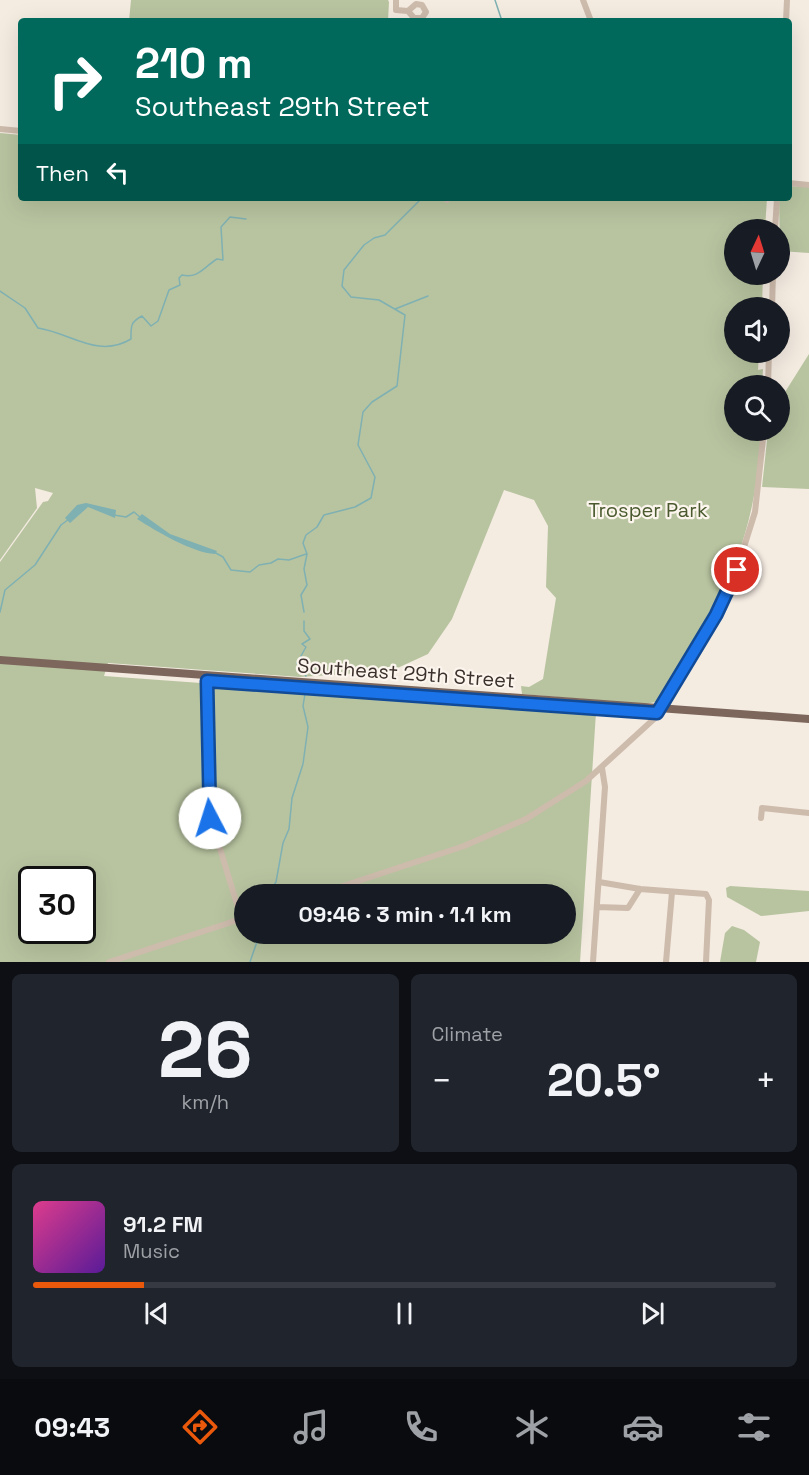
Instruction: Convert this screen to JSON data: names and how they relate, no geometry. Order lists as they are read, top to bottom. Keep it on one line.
{"streets":{"main road":["Southeast 29th Street"]},"parks":["Trosper Park"],"north":"top","page":{"turn":["210 m","Southeast 29th Street"],"then":"Then","limit":"30","trip":"09:46 · 3 min · 1.1 km","tile":[["26","km/h"],"Climate"],"heat":["−","20.5°","+"],"song":["91.2 FM","Music"],"tabs":"09:43"}}
